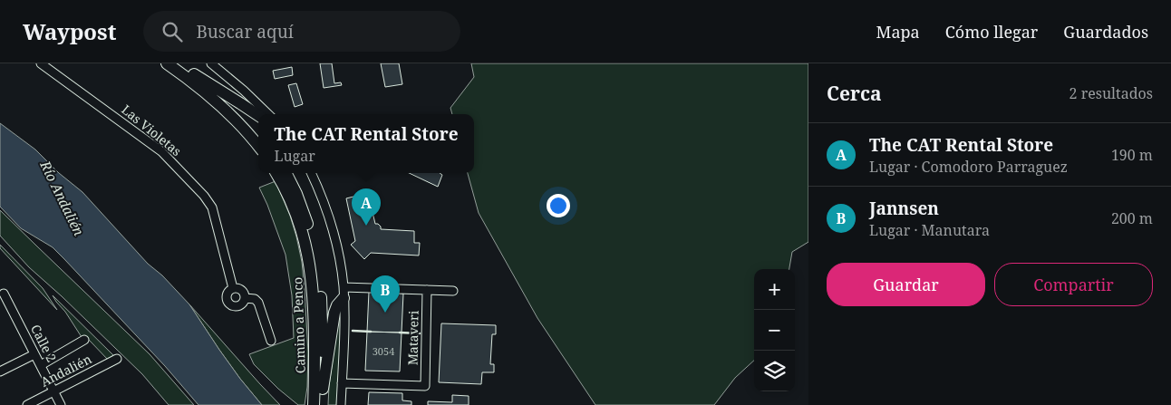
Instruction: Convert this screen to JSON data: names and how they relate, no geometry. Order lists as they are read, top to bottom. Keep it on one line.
{"streets":{"highway":["Camino a Penco"],"street":["Las Violetas","Mataveri","Calle 2","Andalién"]},"crossings":[["Calle 2","Andalién"]],"water":["Río Andalién"],"house_numbers":["3054"],"page":{"header":"Waypost","search":"Buscar aquí","nav":["Mapa","Cómo llegar","Guardados"],"heading":["Cerca","2 resultados"],"popup":["The CAT Rental Store","Lugar"],"list":[{"mark":"A","name":"The CAT Rental Store","note":"Lugar · Comodoro Parraguez","value":"190 m"},{"mark":"B","name":"Jannsen","note":"Lugar · Manutara","value":"200 m"}],"pins":["A","B"],"buttons":["Guardar","Compartir"],"map_buttons":["+","−"]}}
